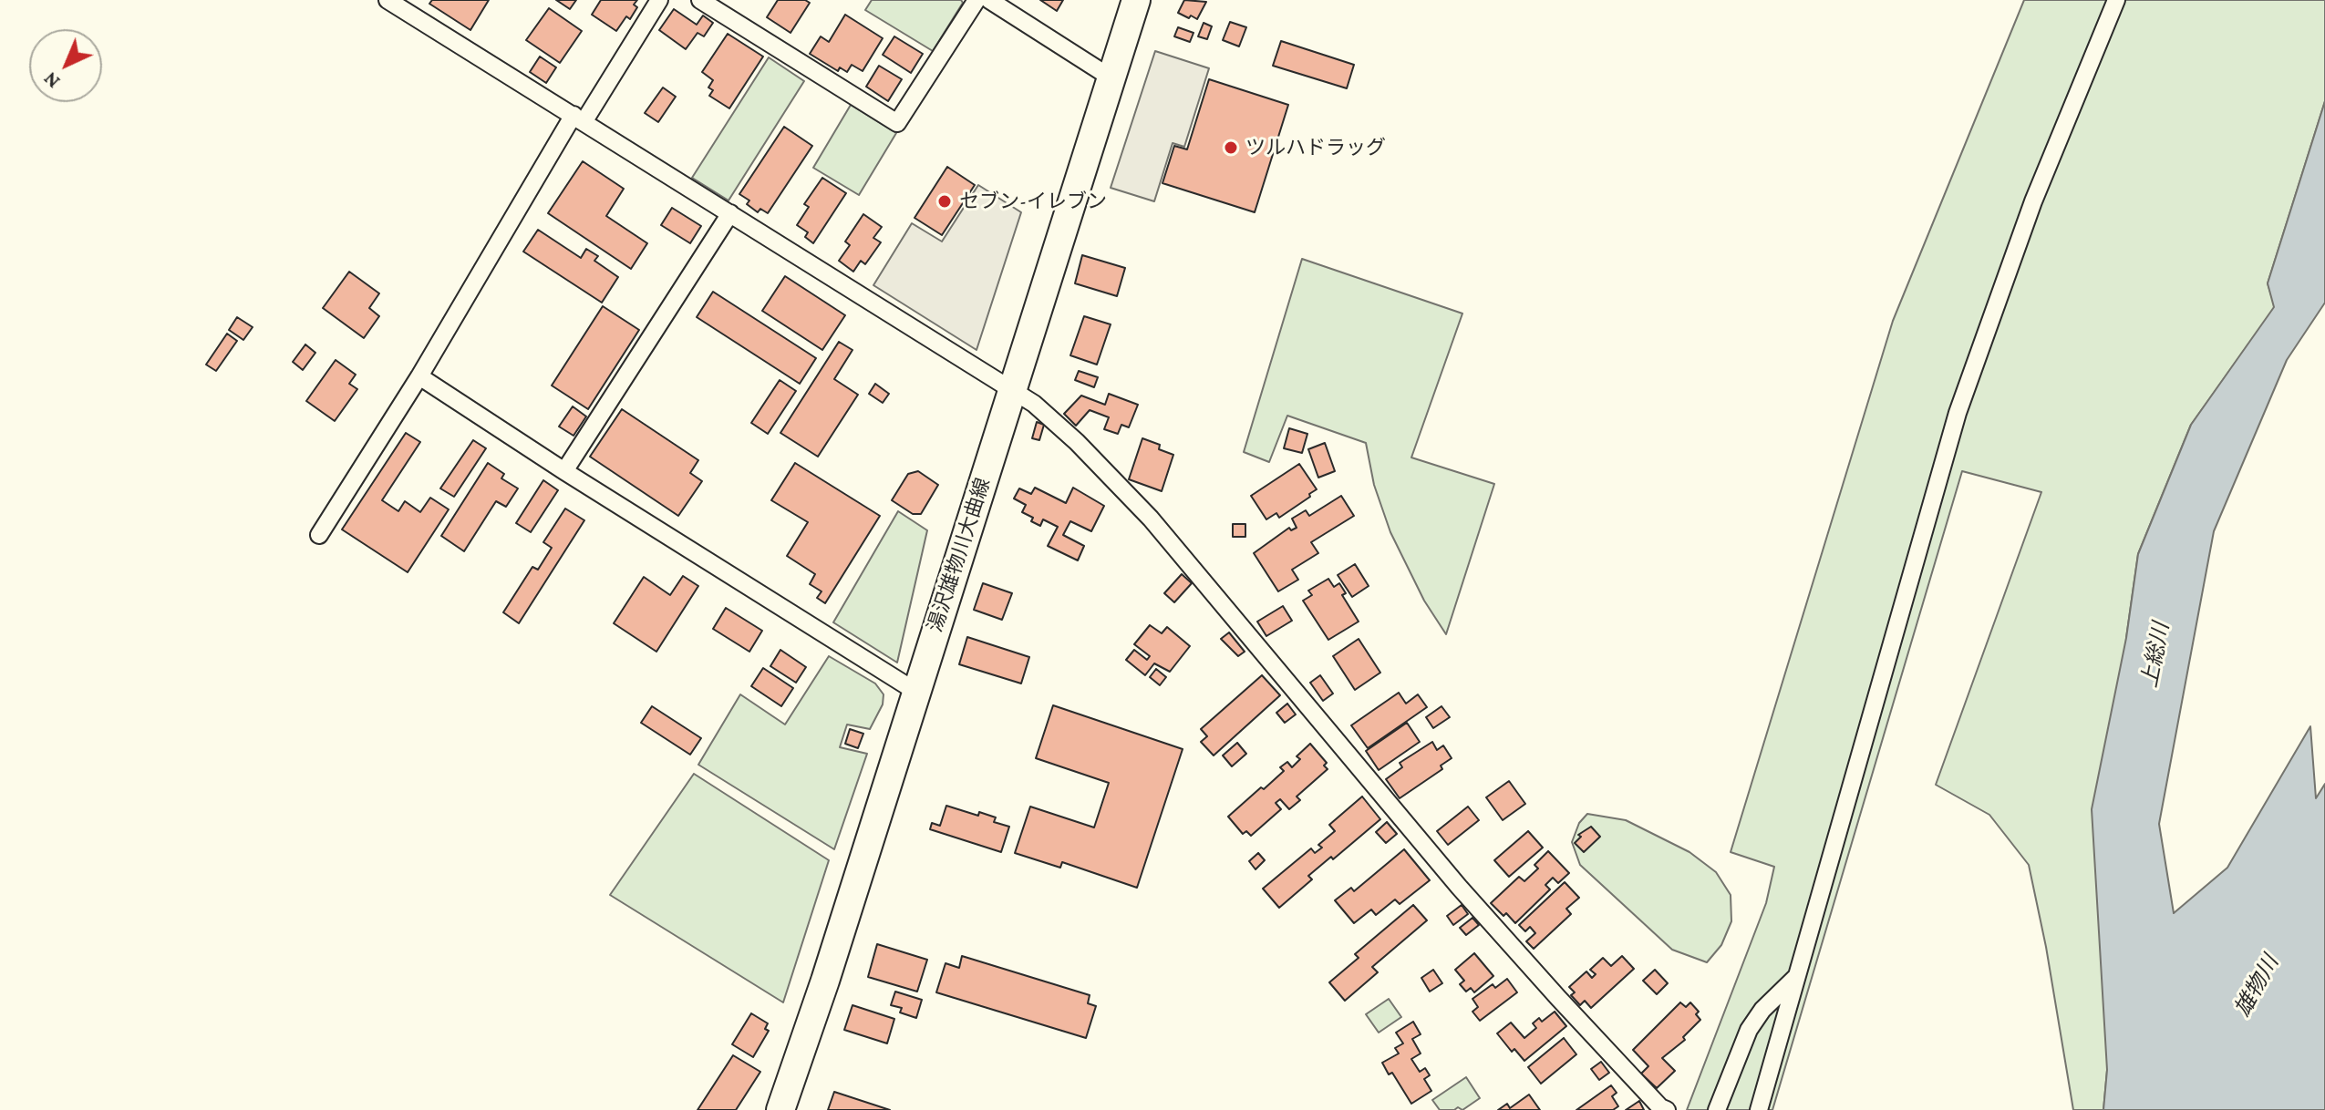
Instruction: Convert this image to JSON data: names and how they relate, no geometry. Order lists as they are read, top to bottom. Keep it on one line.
{"streets":{"main road":["湯沢雄物川大曲線"]},"water":["上総川","雄物川"],"places":["ツルハドラッグ","セブン-イレブン"],"north":"bottom left"}
